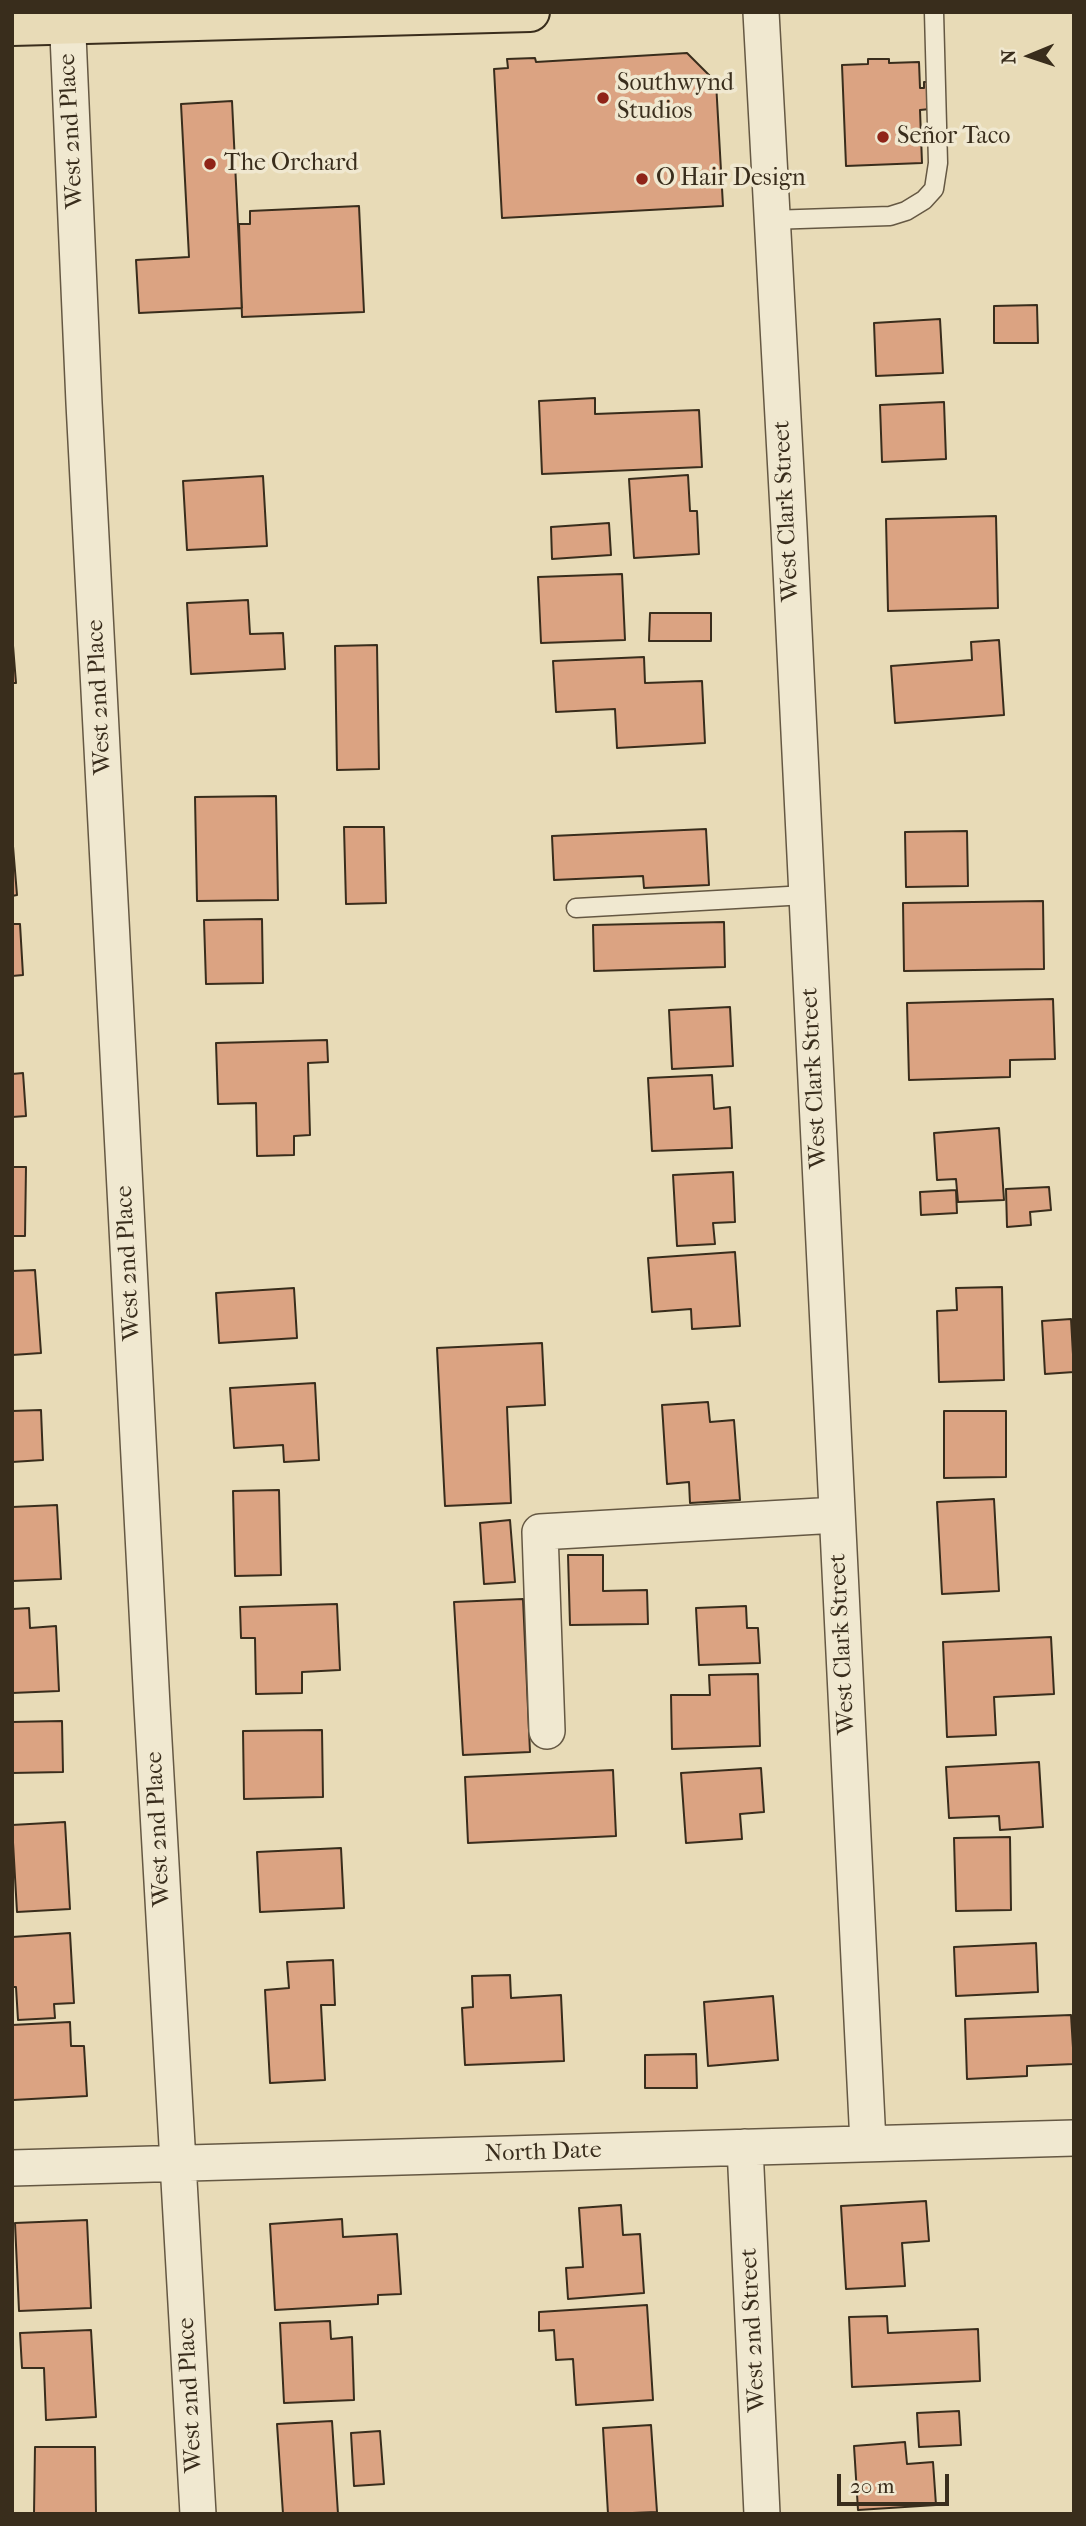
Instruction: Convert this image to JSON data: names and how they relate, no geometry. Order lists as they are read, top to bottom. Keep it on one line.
{"streets":{"street":["West 2nd Place","West Clark Street","North Date","West 2nd Street"]},"crossings":[["West 2nd Place","North Date"],["West Clark Street","North Date"],["North Date","West 2nd Street"]],"places":["Southwynd Studios","Señor Taco","The Orchard","O Hair Design"],"scale_bar":"20 m","north":"left"}
